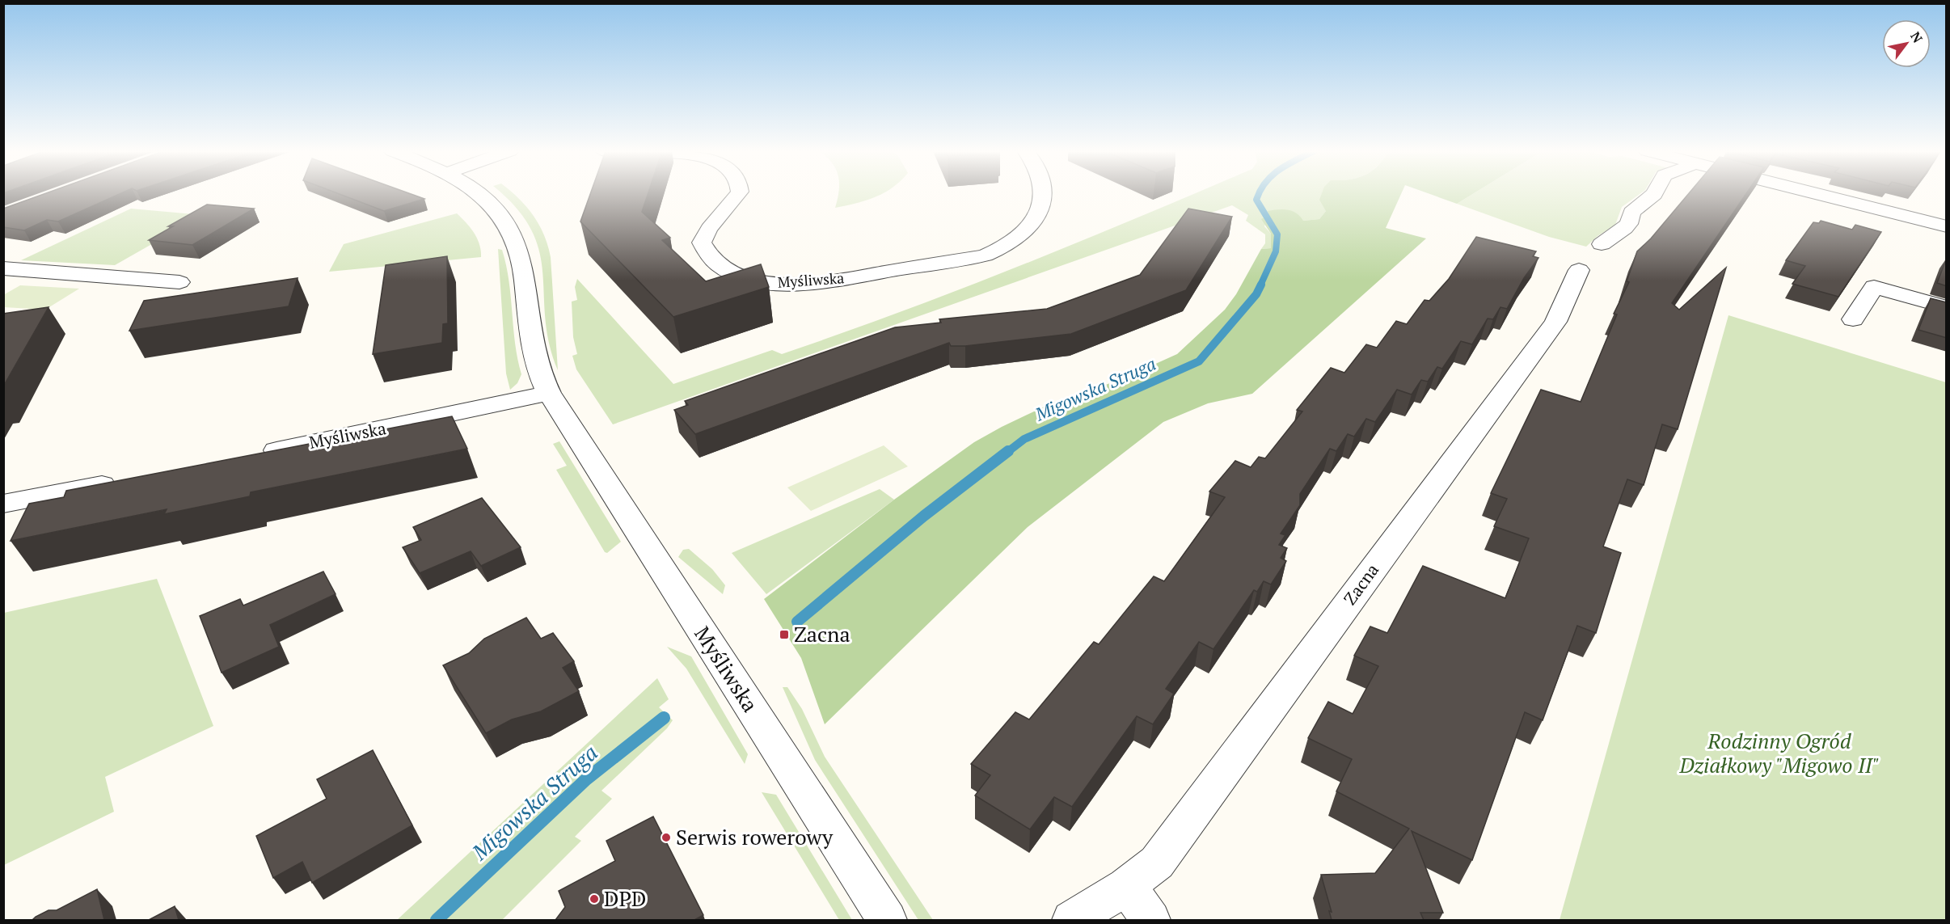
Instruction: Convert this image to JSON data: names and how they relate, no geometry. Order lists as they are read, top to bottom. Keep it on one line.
{"streets":{"street":["Myśliwska","Zacna"]},"water":["Migowska Struga"],"parks":["Rodzinny Ogród Działkowy \"Migowo II\""],"places":{"transit":["Zacna"],"other":["Serwis rowerowy","DPD"]},"north":"top right"}
